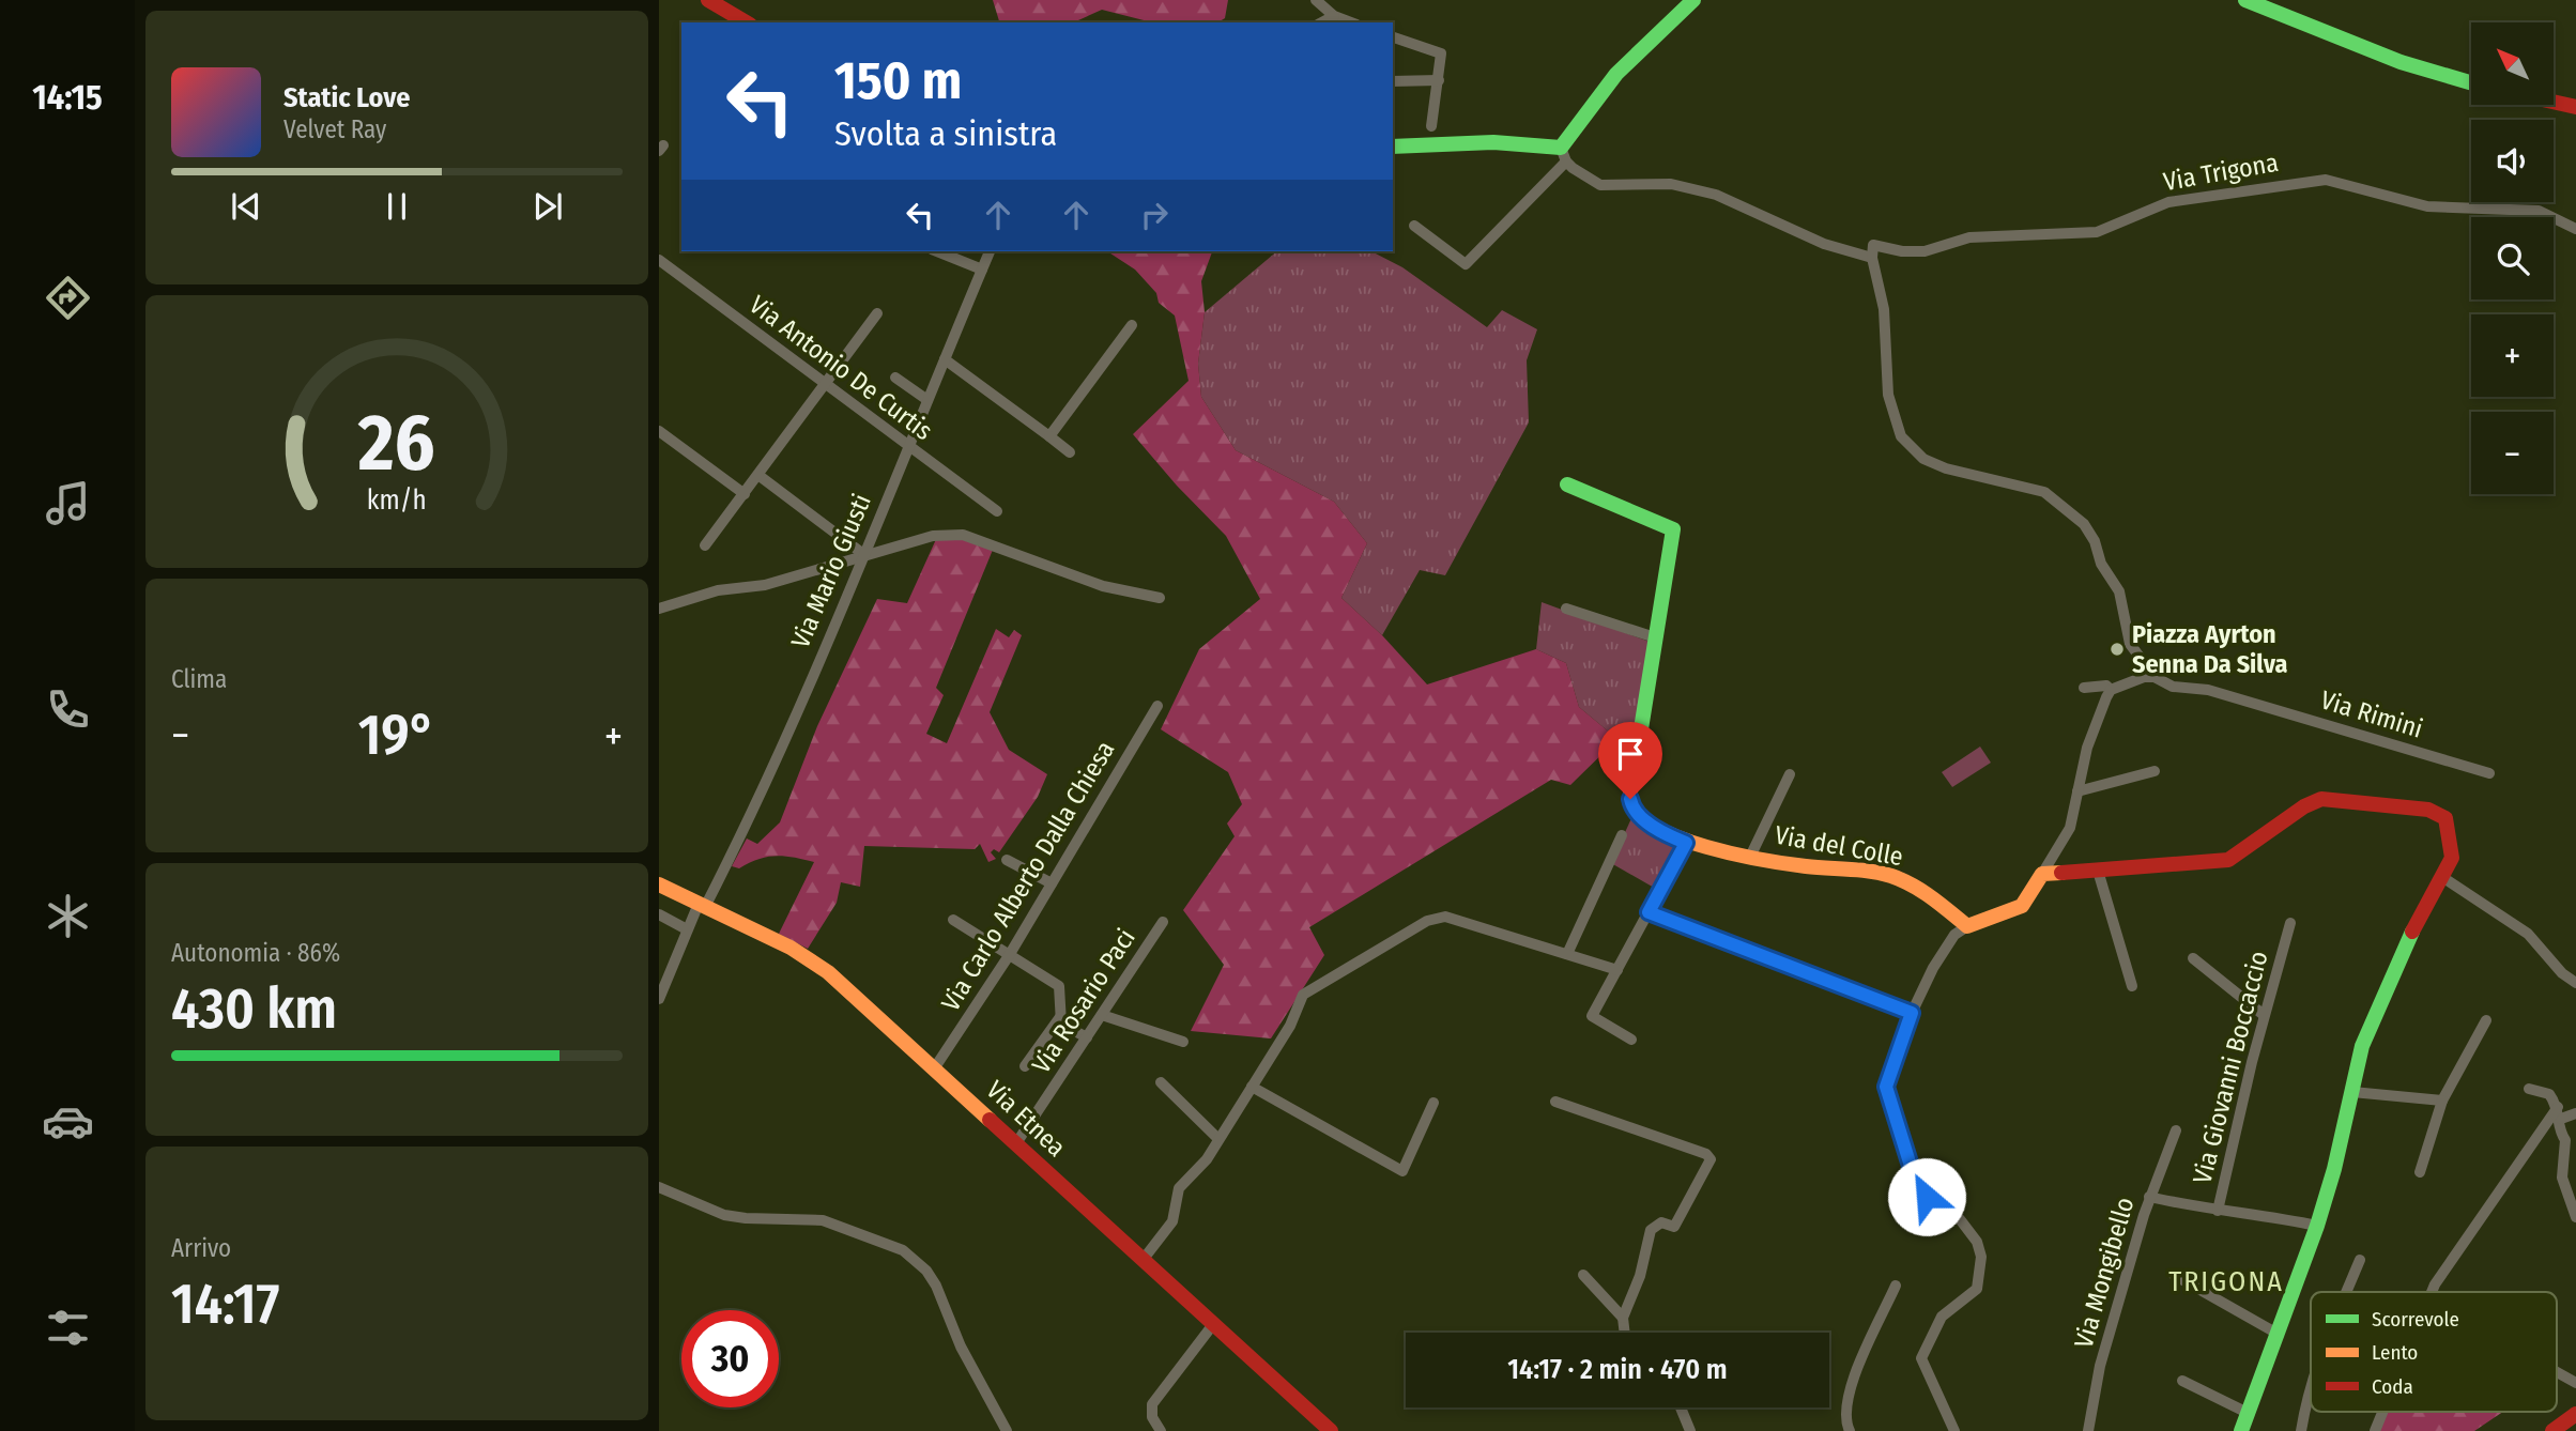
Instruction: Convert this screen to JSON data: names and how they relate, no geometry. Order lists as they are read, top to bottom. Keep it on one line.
{"streets":{"street":["Via Trigona","Via Antonio De Curtis","Via Mario Giusti","Via Rimini","Via del Colle","Via Carlo Alberto Dalla Chiesa","Via Rosario Paci","Via Giovanni Boccaccio","Via Etnea","Via Mongibello"]},"crossings":[["Via Antonio De Curtis","Via Mario Giusti"],["Via Mario Giusti","Via Etnea"],["Via Carlo Alberto Dalla Chiesa","Via Etnea"],["Via Rosario Paci","Via Etnea"]],"districts":["TRIGONA"],"places":["Piazza Ayrton Senna Da Silva"],"legend":["Scorrevole","Lento","Coda"],"north":"top left","page":{"tabs":"14:15","map_buttons":["+","−"],"turn":["150 m","Svolta a sinistra"],"song":["Static Love","Velvet Ray"],"tile":["Clima",["Autonomia · 86%","430 km"],["Arrivo","14:17"]],"heat":["−","19°","+"],"limit":"30","trip":"14:17 · 2 min · 470 m","gauge":["26","km/h"]}}
